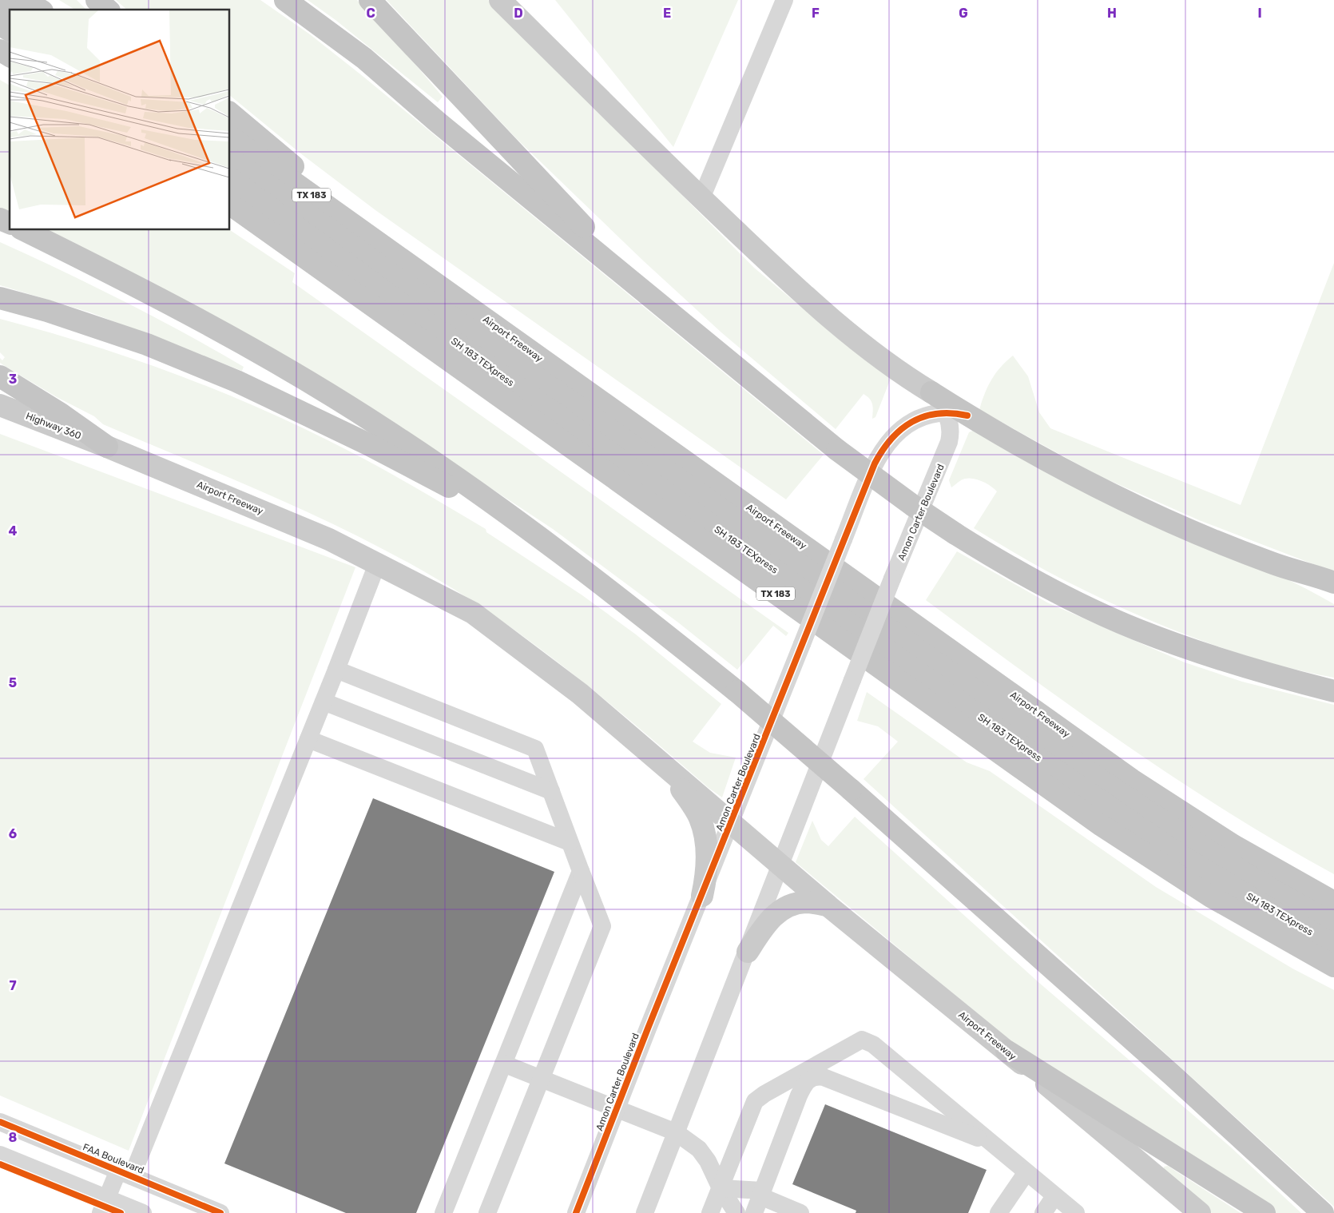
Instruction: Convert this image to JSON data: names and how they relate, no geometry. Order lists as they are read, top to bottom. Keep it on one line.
{"streets":{"highway":["TX 183","Airport Freeway","SH 183 TEXpress"],"main road":["Highway 360"],"street":["Amon Carter Boulevard","FAA Boulevard"]},"crossings":[["Airport Freeway","Highway 360"],["Airport Freeway","Amon Carter Boulevard"]],"grid":{"columns":["C","D","E","F","G","H","I"],"rows":["3","4","5","6","7","8"]}}
